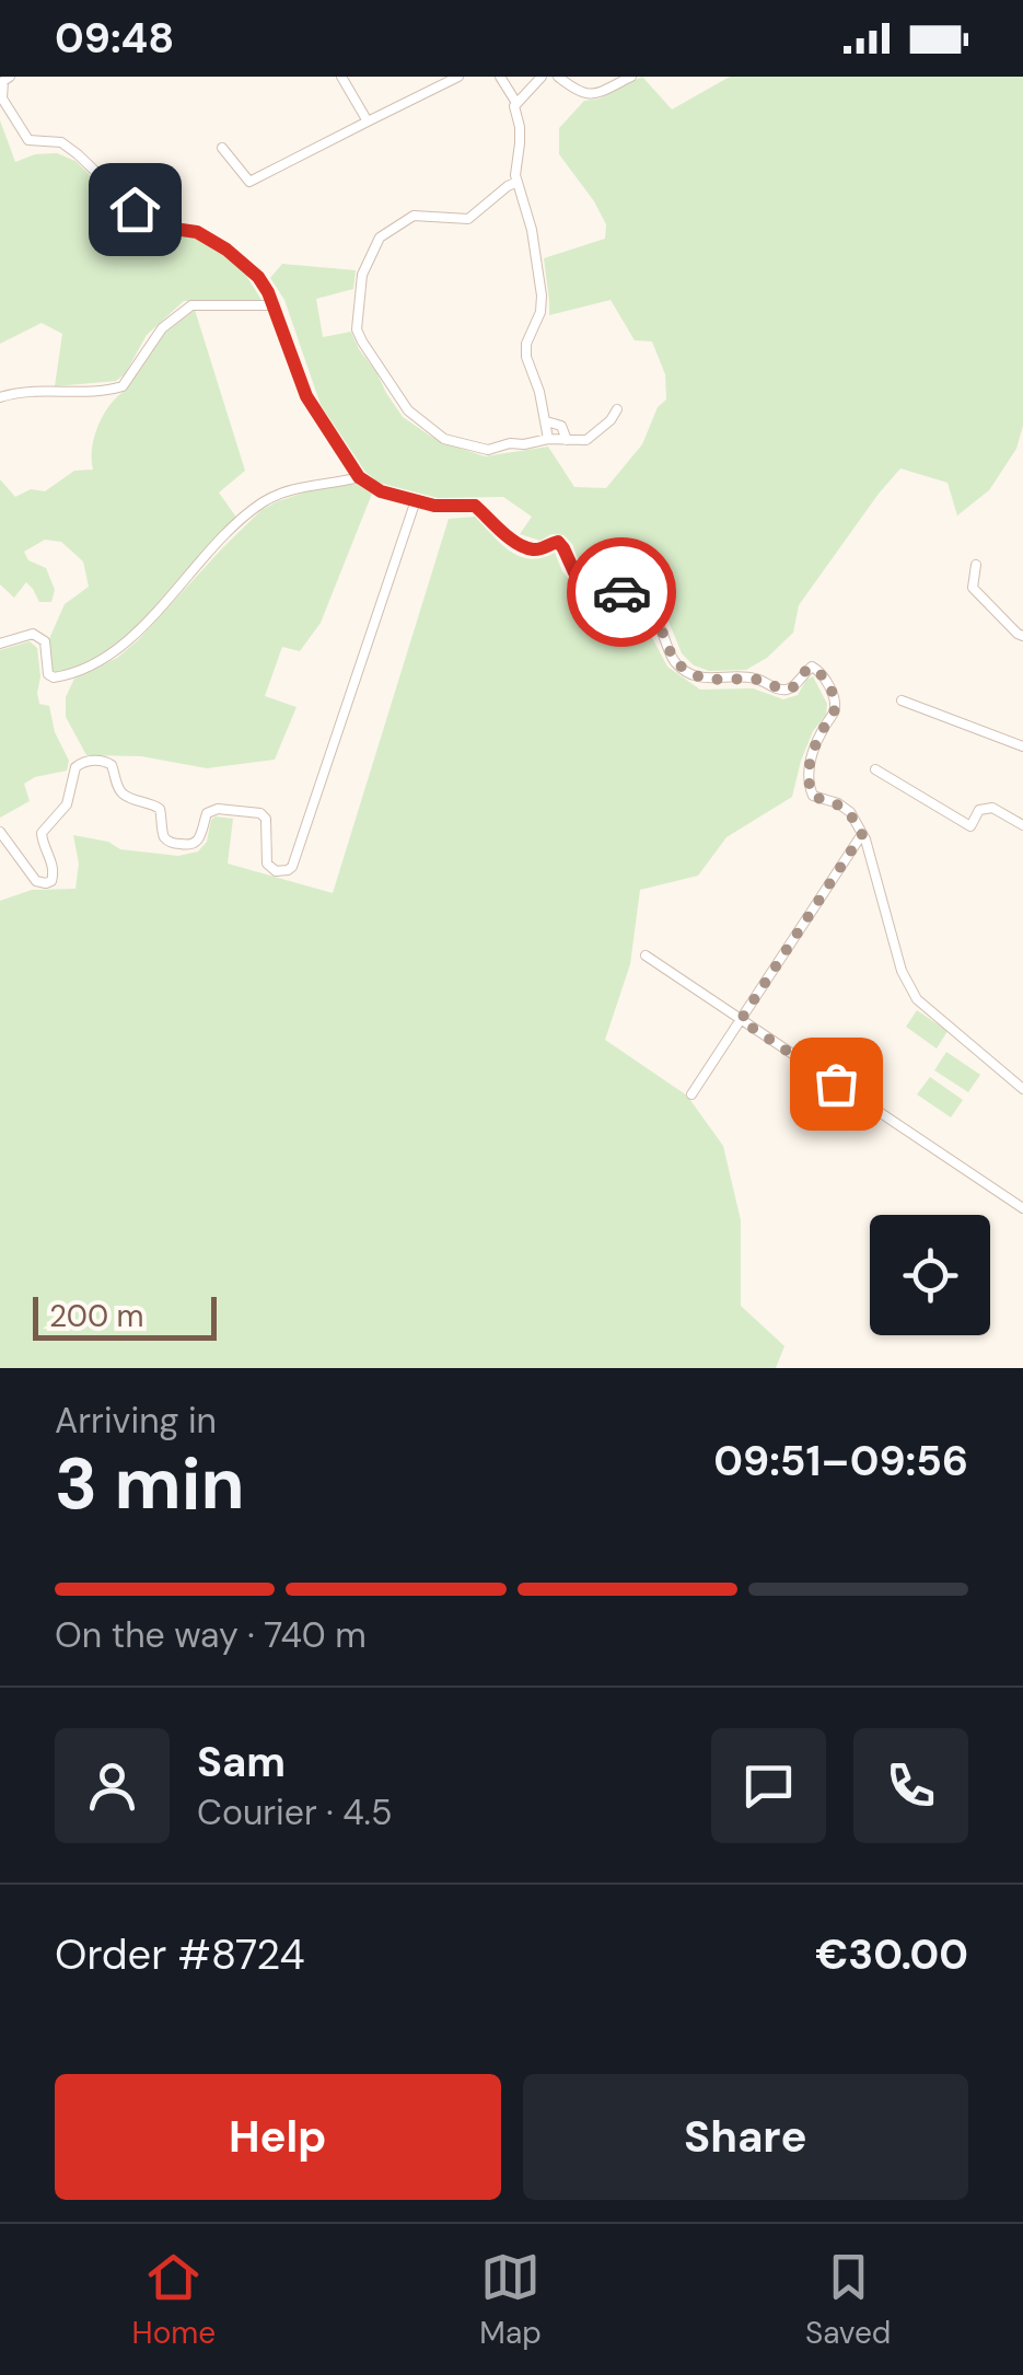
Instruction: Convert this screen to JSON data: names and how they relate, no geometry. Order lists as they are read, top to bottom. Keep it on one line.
{"scale_bar":"200 m","page":{"status":"09:48","scale":"200 m","heading":["3 min","Arriving in","09:51–09:56"],"panel":["Sam","Courier · 4.5","Order #8724","€30.00"],"bar":"On the way · 740 m","buttons":["Help","Share"],"tabs":["Home","Map","Saved"]}}
